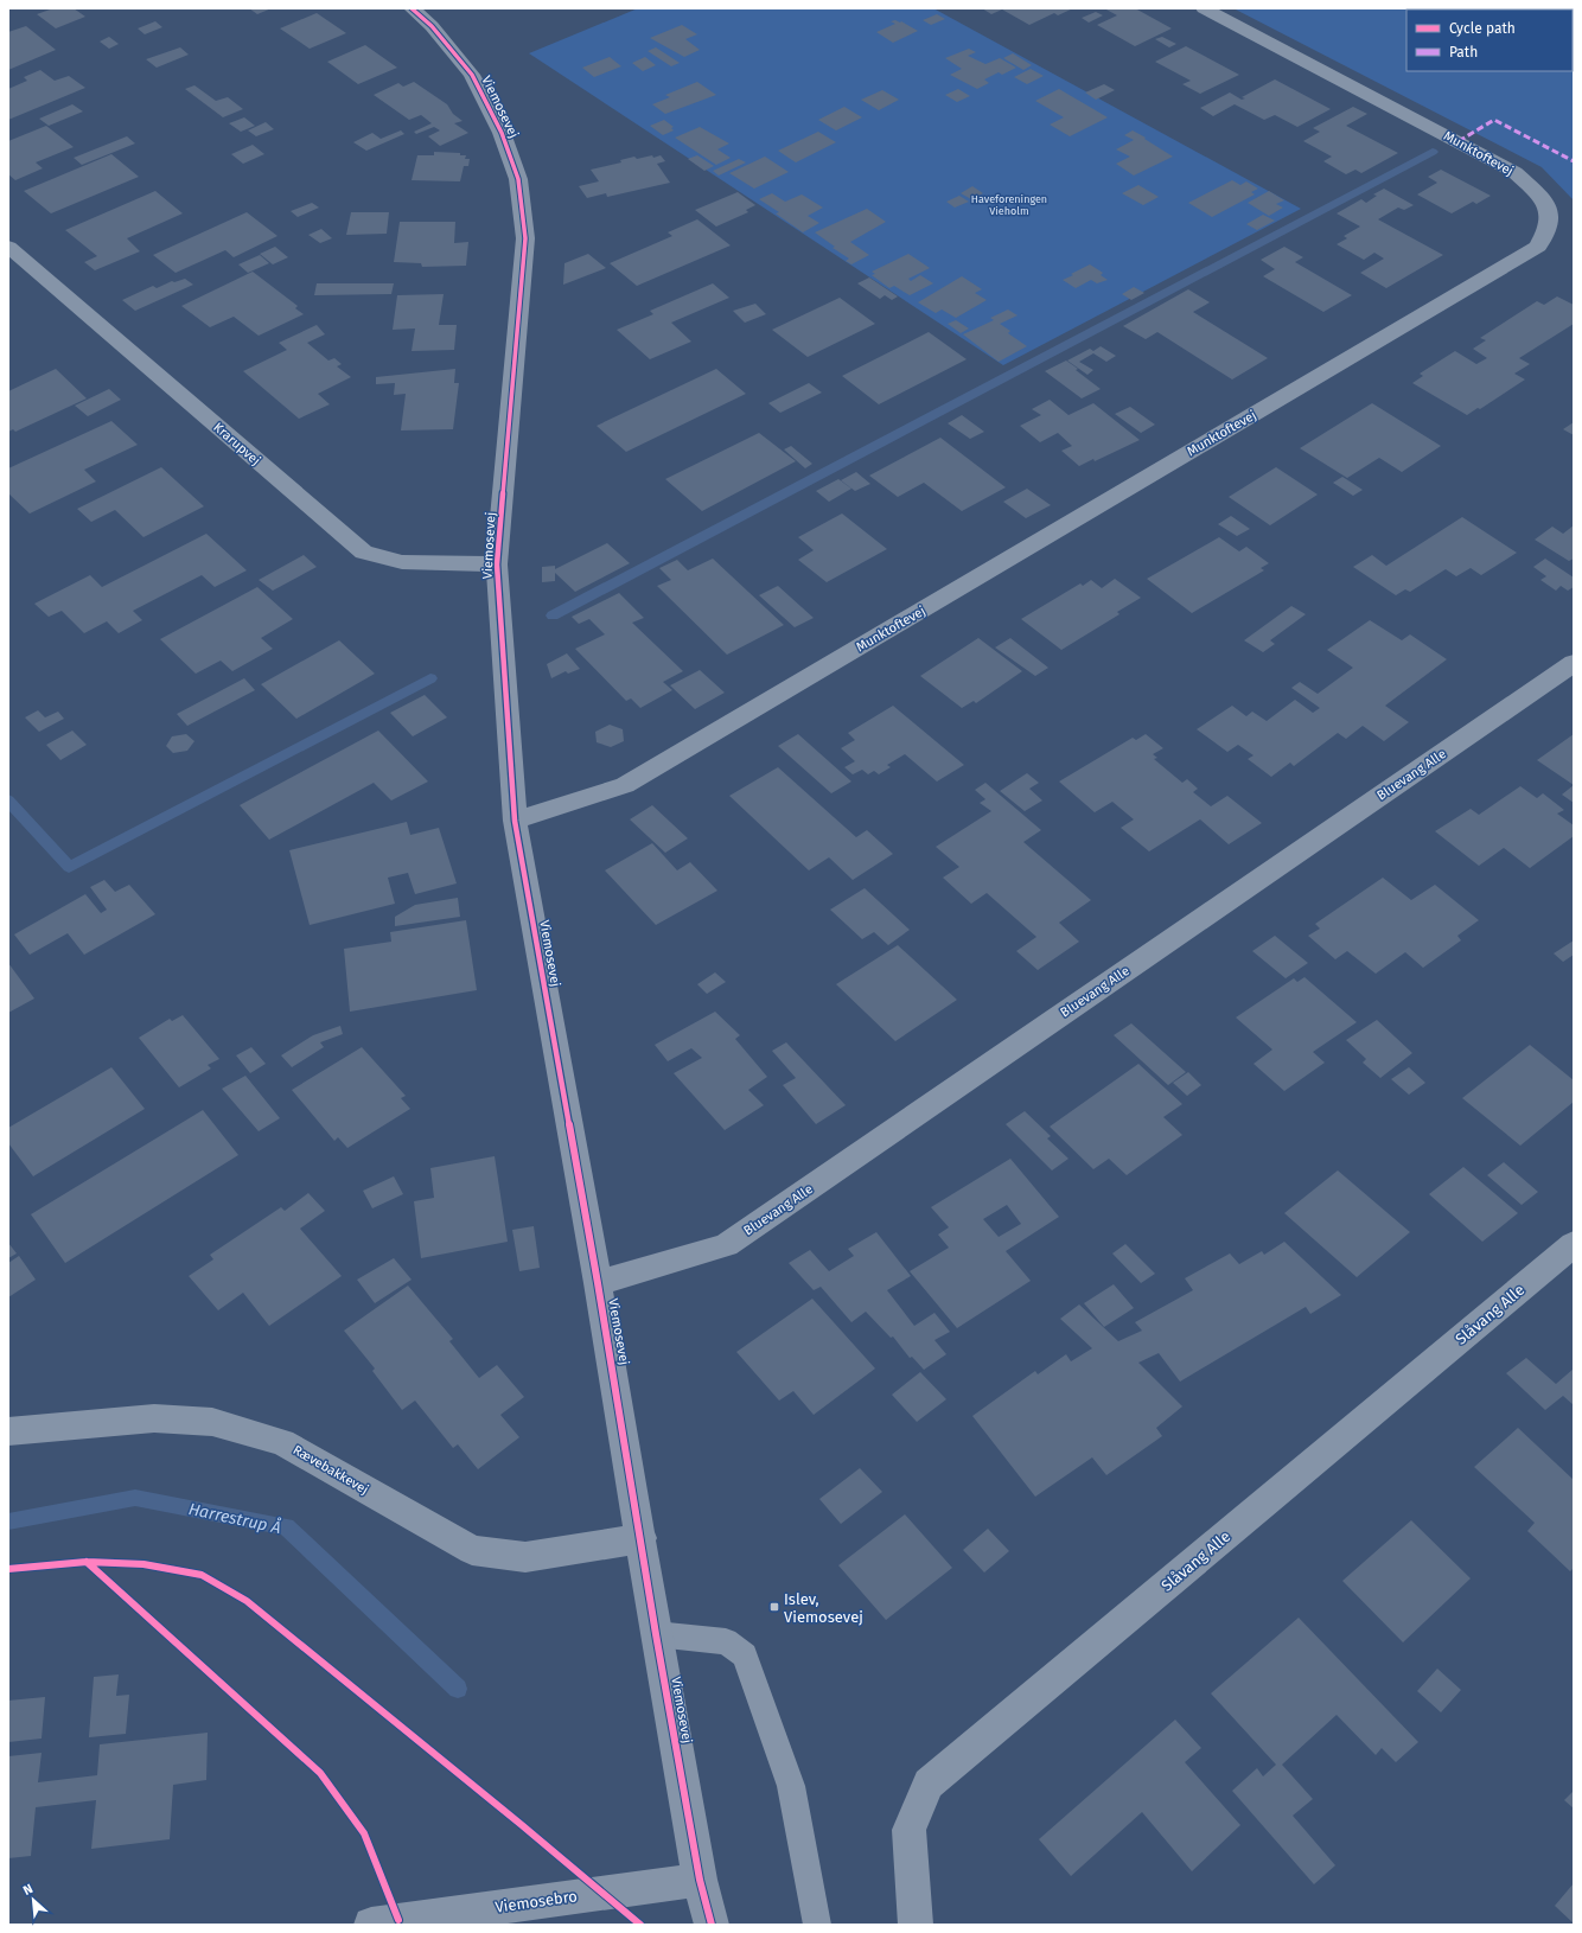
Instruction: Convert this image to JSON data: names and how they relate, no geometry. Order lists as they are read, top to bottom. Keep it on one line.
{"streets":{"street":["Viemosevej","Munktoftevej","Krarupvej","Bluevang Alle","Slåvang Alle","Rævebakkevej","Viemosebro"]},"crossings":[["Viemosevej","Munktoftevej"],["Viemosevej","Krarupvej"],["Viemosevej","Bluevang Alle"],["Viemosevej","Rævebakkevej"],["Viemosevej","Viemosebro"]],"water":["Harrestrup Å"],"parks":["Haveforeningen Vieholm"],"places":{"transit":["Islev, Viemosevej"]},"legend":["Cycle path","Path"],"north":"top left"}
